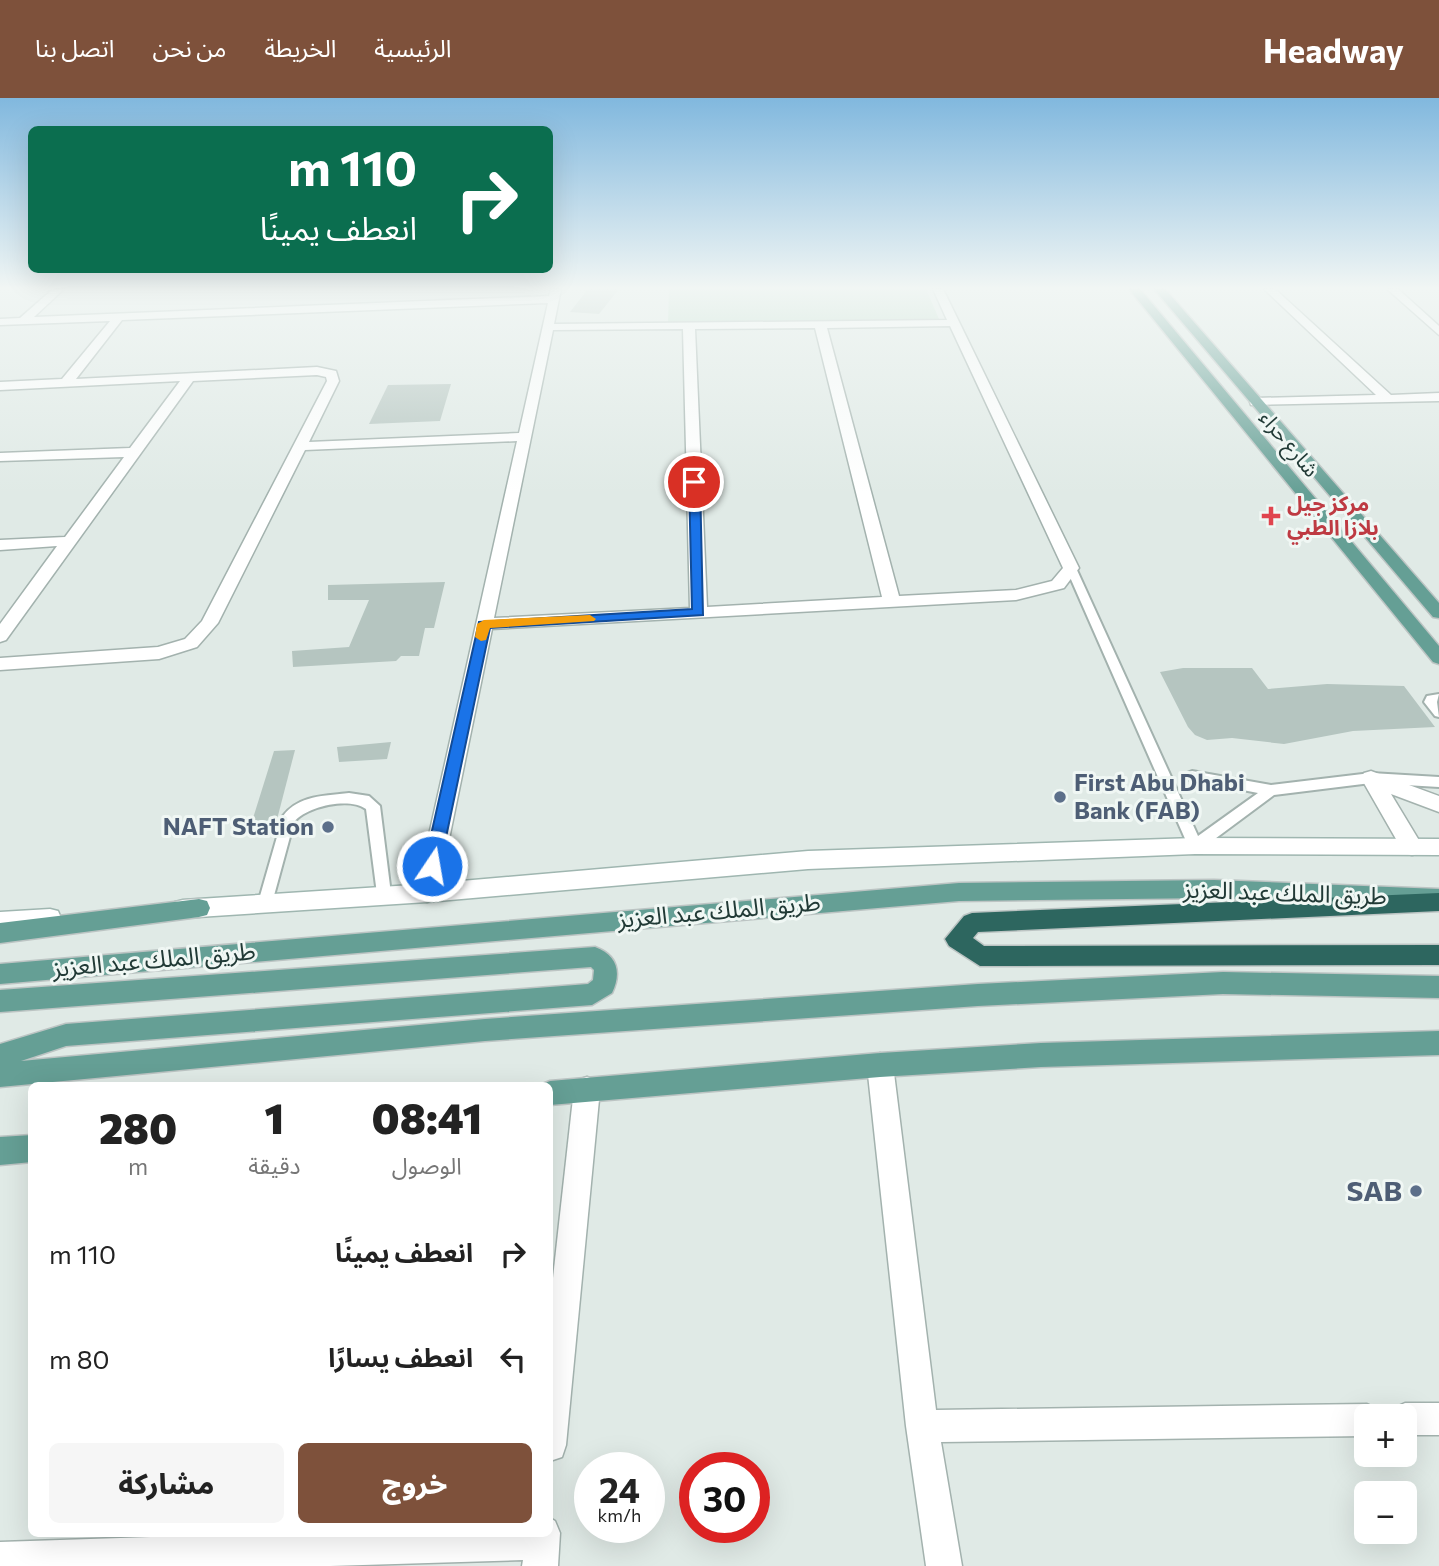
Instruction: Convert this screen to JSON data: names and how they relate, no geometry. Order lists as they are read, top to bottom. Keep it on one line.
{"streets":{"main road":["شارع حراء","طريق الملك عبد العزيز"]},"places":{"health":["مركز جيل بلازا الطبي"],"other":["First Abu Dhabi Bank (FAB)","NAFT Station","SAB"]},"page":{"header":"Headway","nav":["الرئيسية","الخريطة","من نحن","اتصل بنا"],"turn":["110 m","انعطف يمينًا"],"eta":["08:41","الوصول","1","دقيقة","280","m"],"list":[{"name":"انعطف يمينًا","value":"110 m"},{"name":"انعطف يسارًا","value":"80 m"}],"map_buttons":["+","−"],"buttons":["خروج","مشاركة"],"speed":"24 km/h","limit":"30"}}
